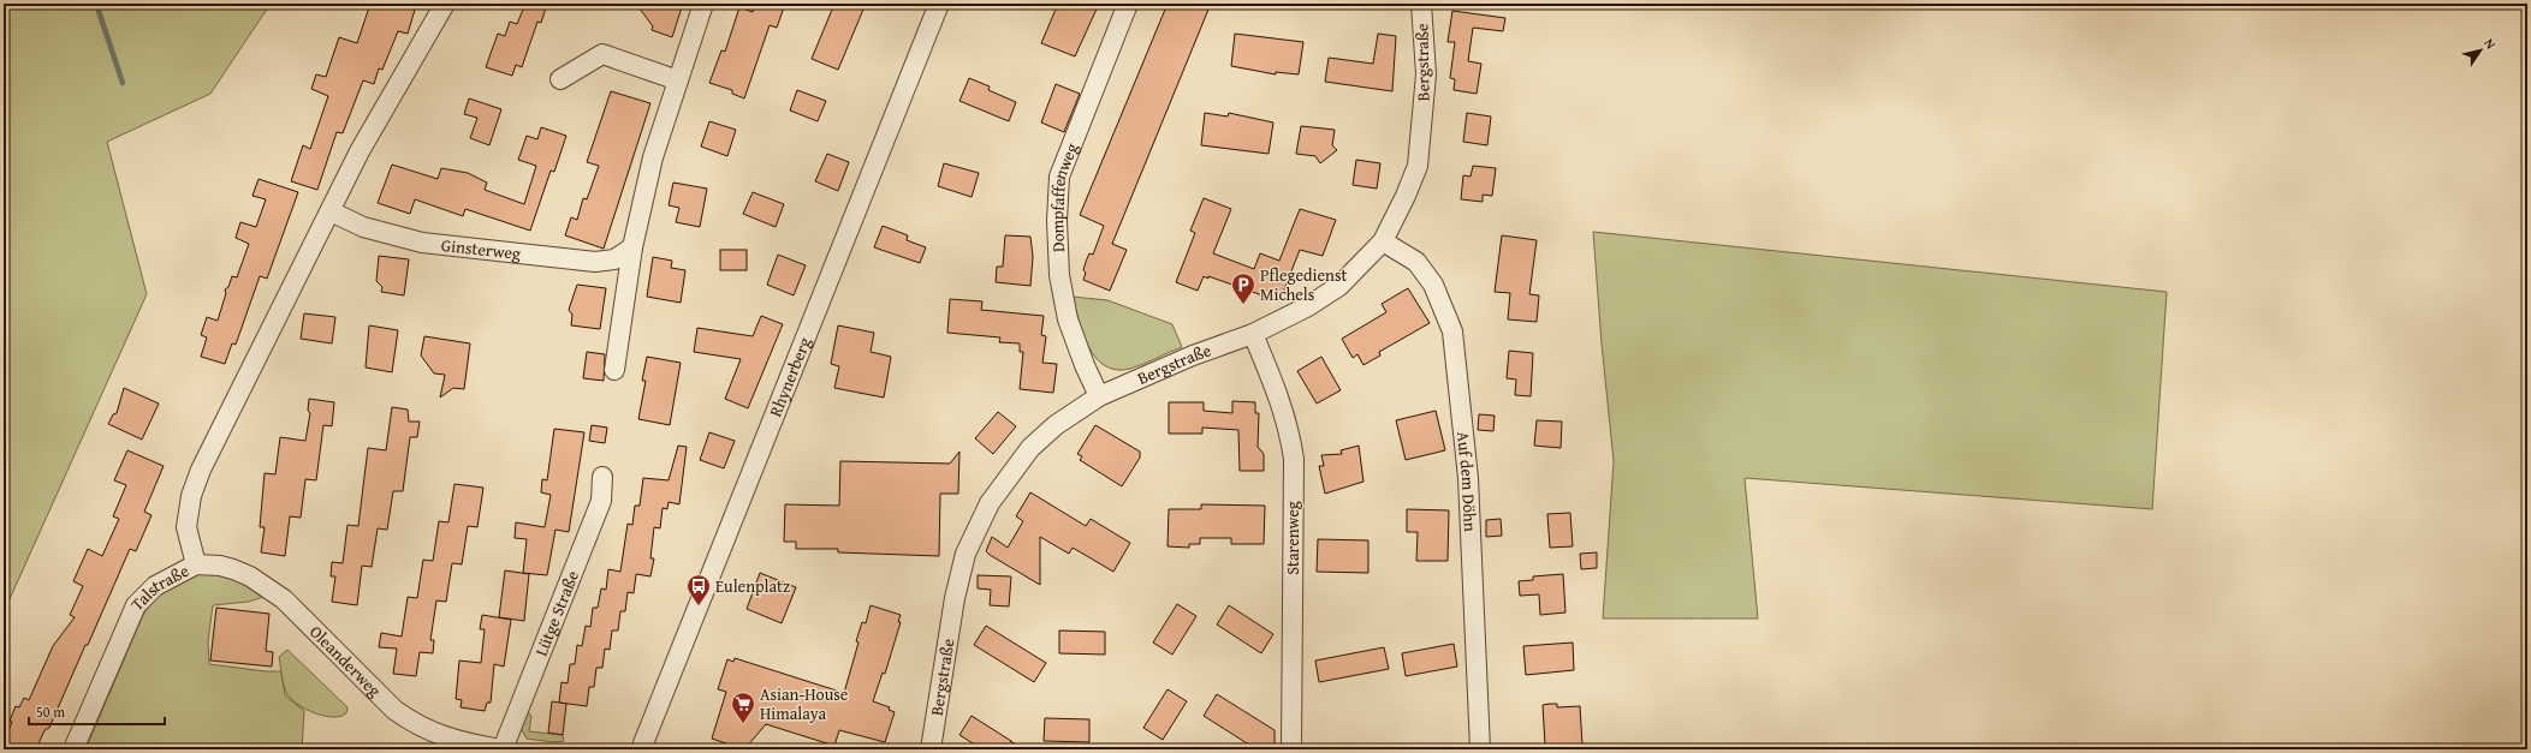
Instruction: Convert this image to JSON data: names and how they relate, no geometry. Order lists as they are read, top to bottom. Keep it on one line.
{"streets":{"street":["Bergstraße","Dompfaffenweg","Ginsterweg","Rhynerberg","Auf dem Döhn","Starenweg","Talstraße","Lütge Straße","Oleanderweg"]},"crossings":[["Bergstraße","Dompfaffenweg"],["Bergstraße","Auf dem Döhn"],["Bergstraße","Starenweg"],["Talstraße","Oleanderweg"],["Lütge Straße","Oleanderweg"]],"places":{"parking":["Pflegedienst Michels"],"bus stop":["Eulenplatz"],"supermarket":["Asian-House Himalaya"]},"scale_bar":"50 m","north":"top right"}
